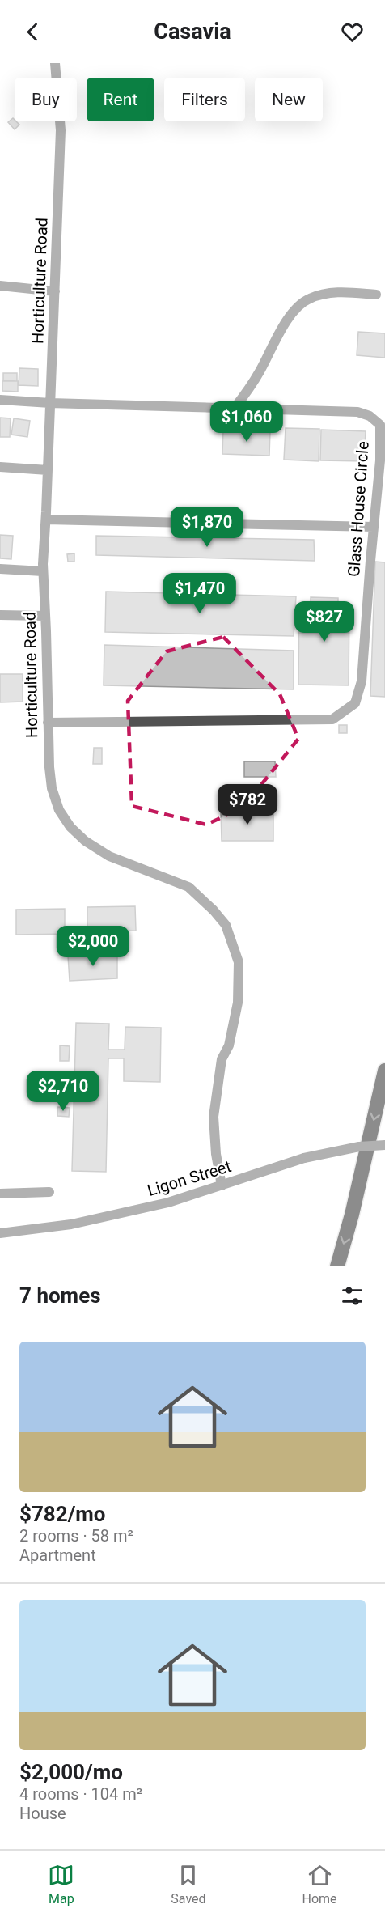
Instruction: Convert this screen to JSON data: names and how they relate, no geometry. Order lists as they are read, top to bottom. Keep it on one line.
{"streets":{"street":["Horticulture Road","Glass House Circle","Ligon Street"]},"crossings":[["Horticulture Road","Glass House Circle"],["Horticulture Road","Ligon Street"]],"page":{"header":"Casavia","chip":["Buy","Rent","Filters","New"],"price":["$1,060","$1,870","$1,470","$827","$782","$2,000","$2,710"],"heading":"7 homes","list":[{"name":"$782/mo","note":"2 rooms · 58 m² · Apartment"},{"name":"$2,000/mo","note":"4 rooms · 104 m² · House"}],"tabs":["Map","Saved","Home"]}}
